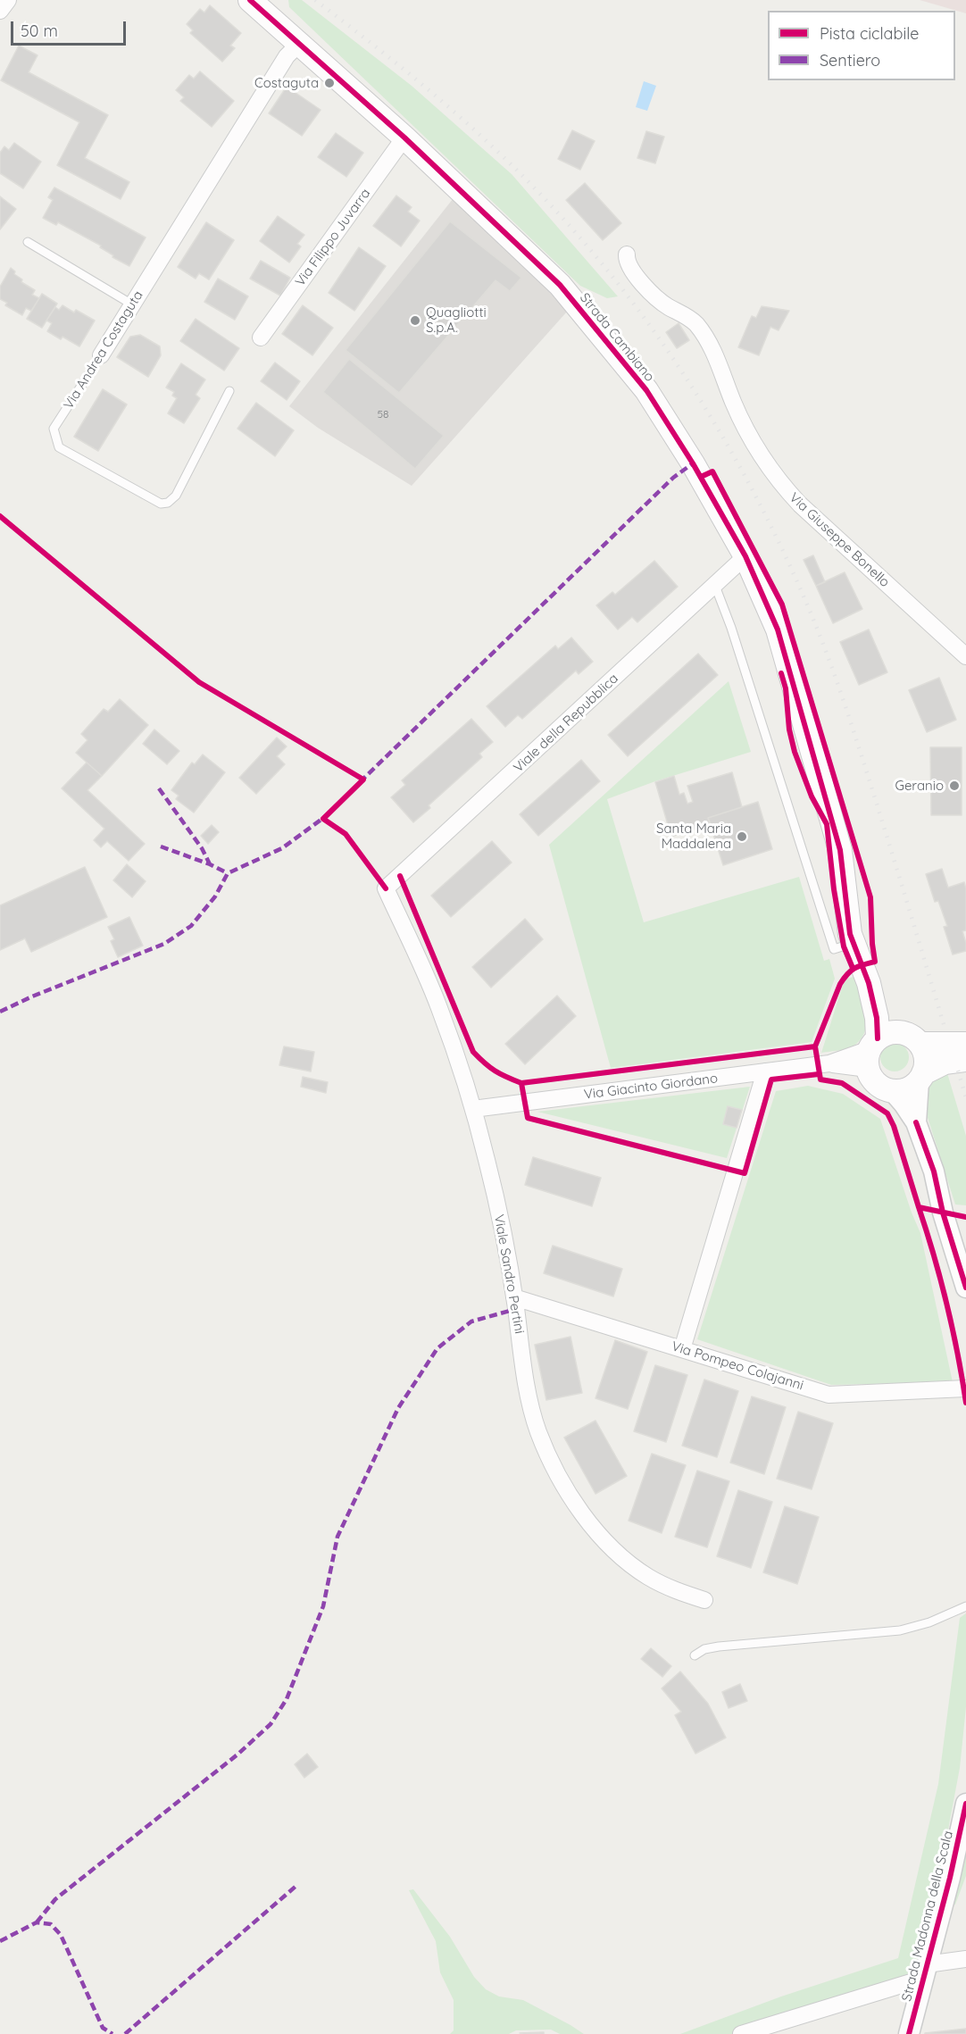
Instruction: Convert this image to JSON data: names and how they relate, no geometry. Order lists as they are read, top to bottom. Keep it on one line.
{"streets":{"main road":["Strada Cambiano"],"street":["Via Filippo Juvarra","Via Andrea Costaguta","Via Giuseppe Bonello","Viale della Repubblica","Via Giacinto Giordano","Viale Sandro Pertini","Via Pompeo Colajanni","Strada Madonna della Scala"]},"crossings":[["Via Filippo Juvarra","Strada Cambiano"],["Strada Cambiano","Via Andrea Costaguta"],["Strada Cambiano","Viale della Repubblica"],["Strada Cambiano","Via Giacinto Giordano"],["Viale della Repubblica","Viale Sandro Pertini"],["Via Giacinto Giordano","Viale Sandro Pertini"],["Viale Sandro Pertini","Via Pompeo Colajanni"]],"places":["Costaguta","Quagliotti S.p.A.","Geranio","Santa Maria Maddalena"],"house_numbers":["58"],"legend":["Pista ciclabile","Sentiero"],"scale_bar":"50 m"}
